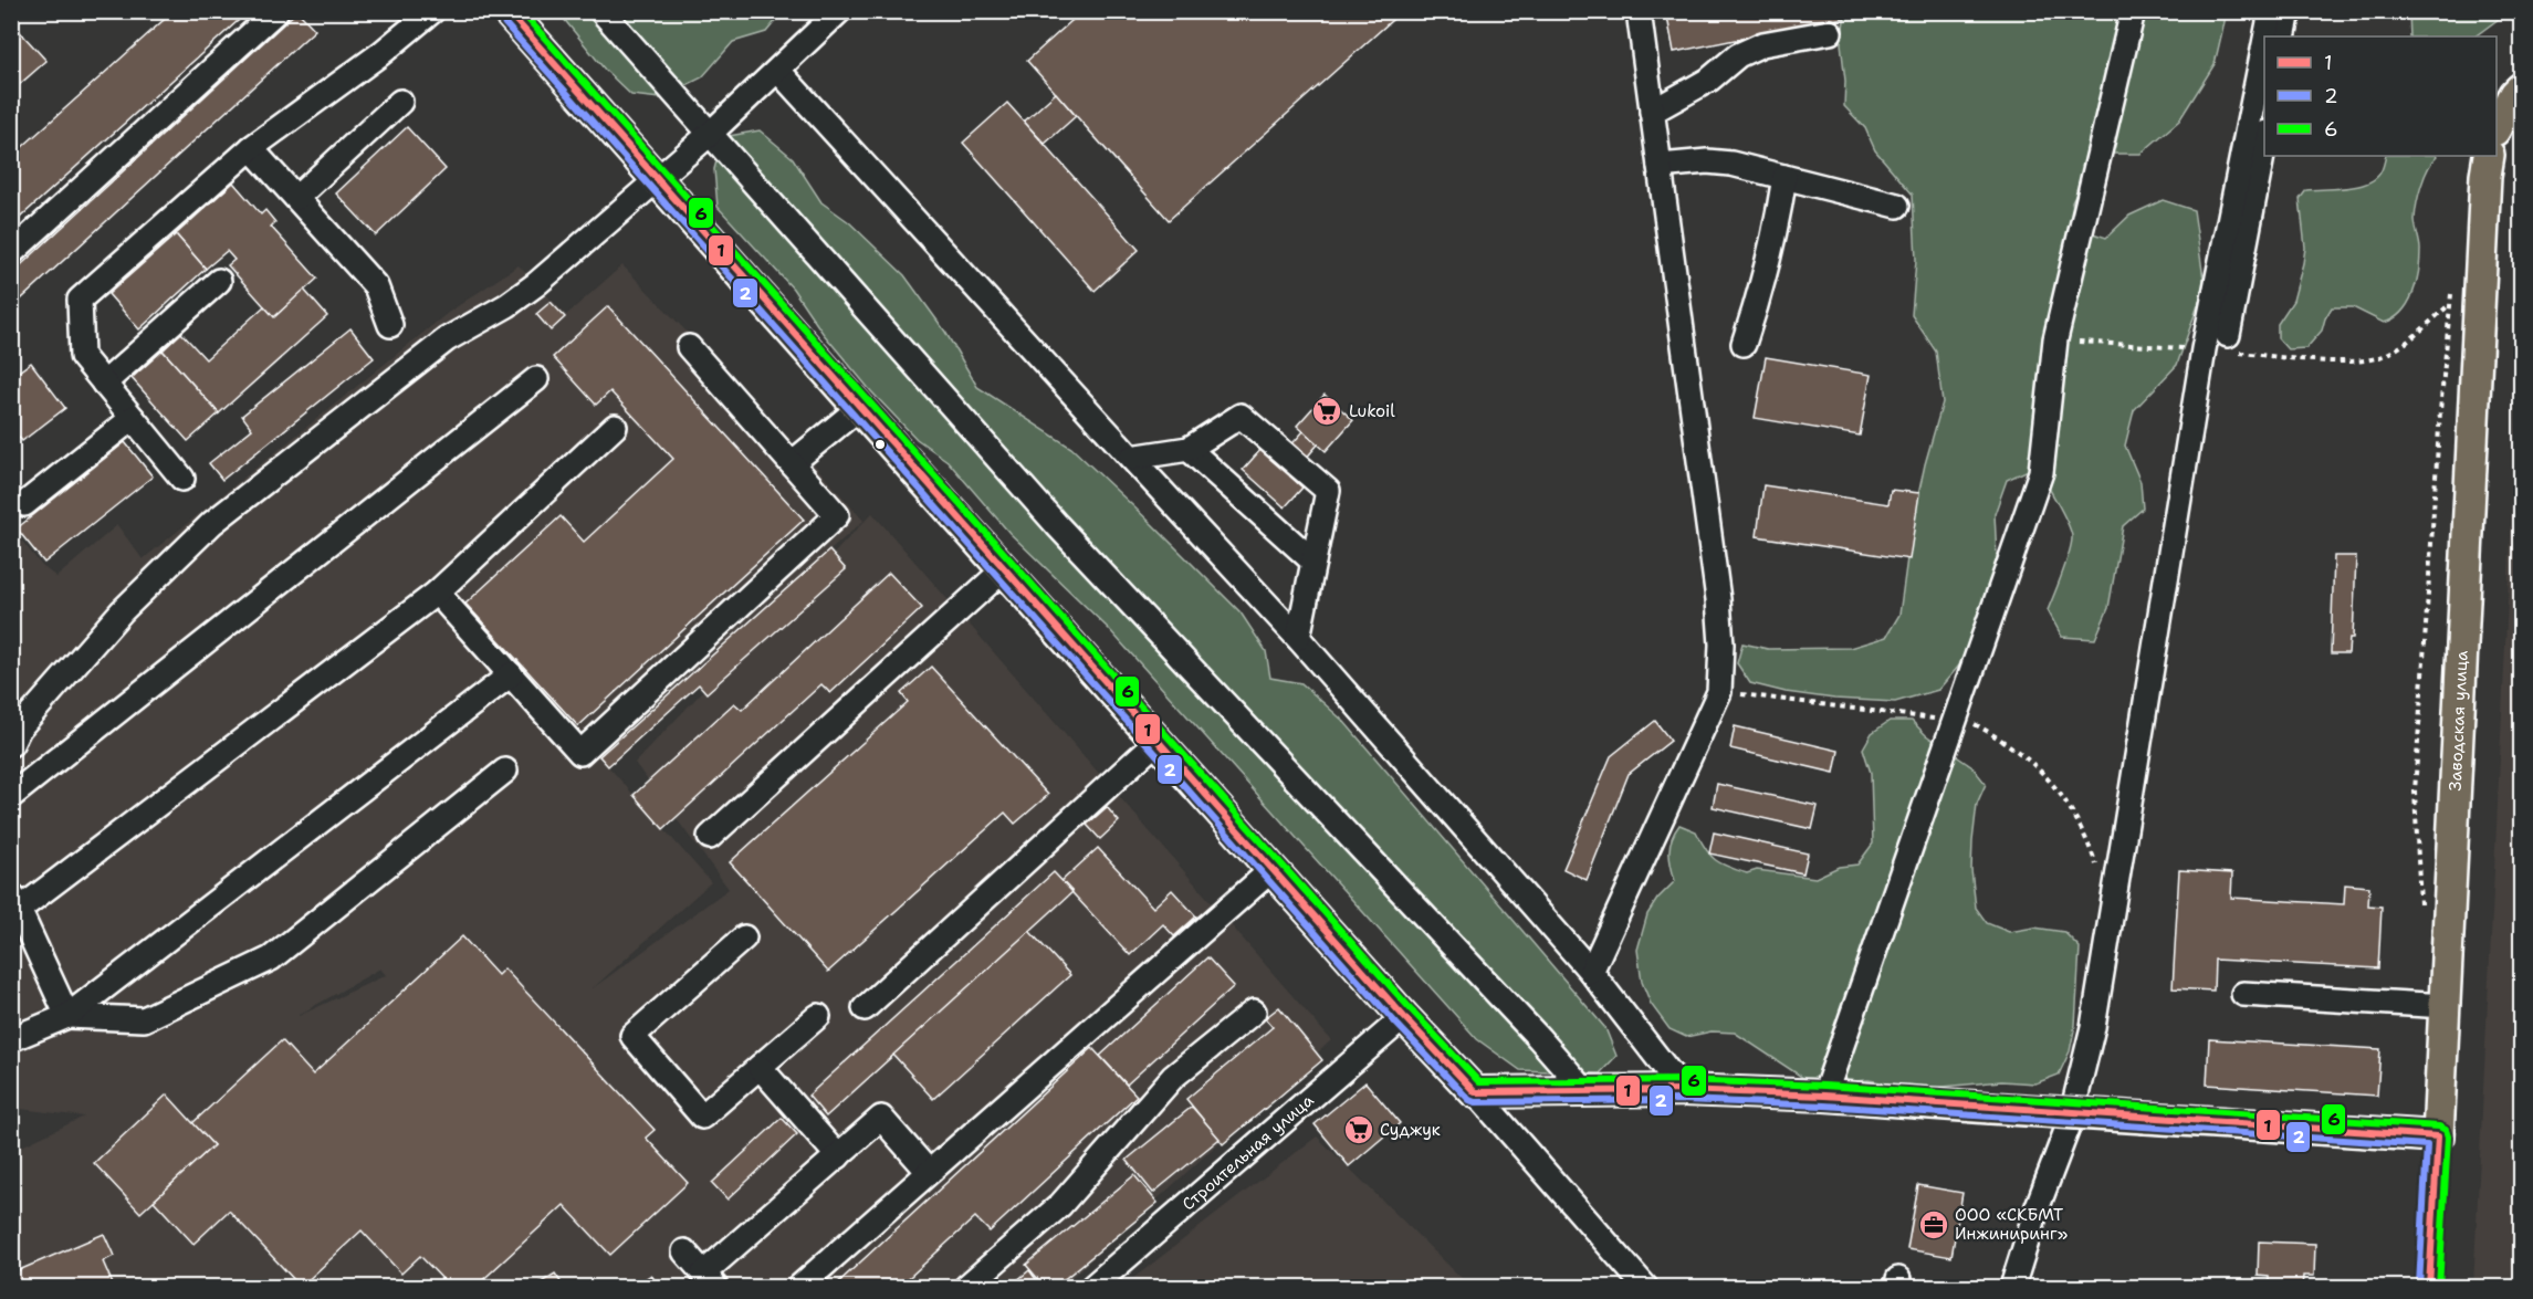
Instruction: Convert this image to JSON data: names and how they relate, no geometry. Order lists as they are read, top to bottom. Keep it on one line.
{"streets":{"main road":["Заводская улица"],"street":["Строительная улица"]},"places":{"supermarket":["Lukoil","Суджук"],"office":["ООО «СКБМТ Инжиниринг»"]},"lines":["transit line 1","transit line 6","transit line 2"],"legend":["1","2","6"]}
